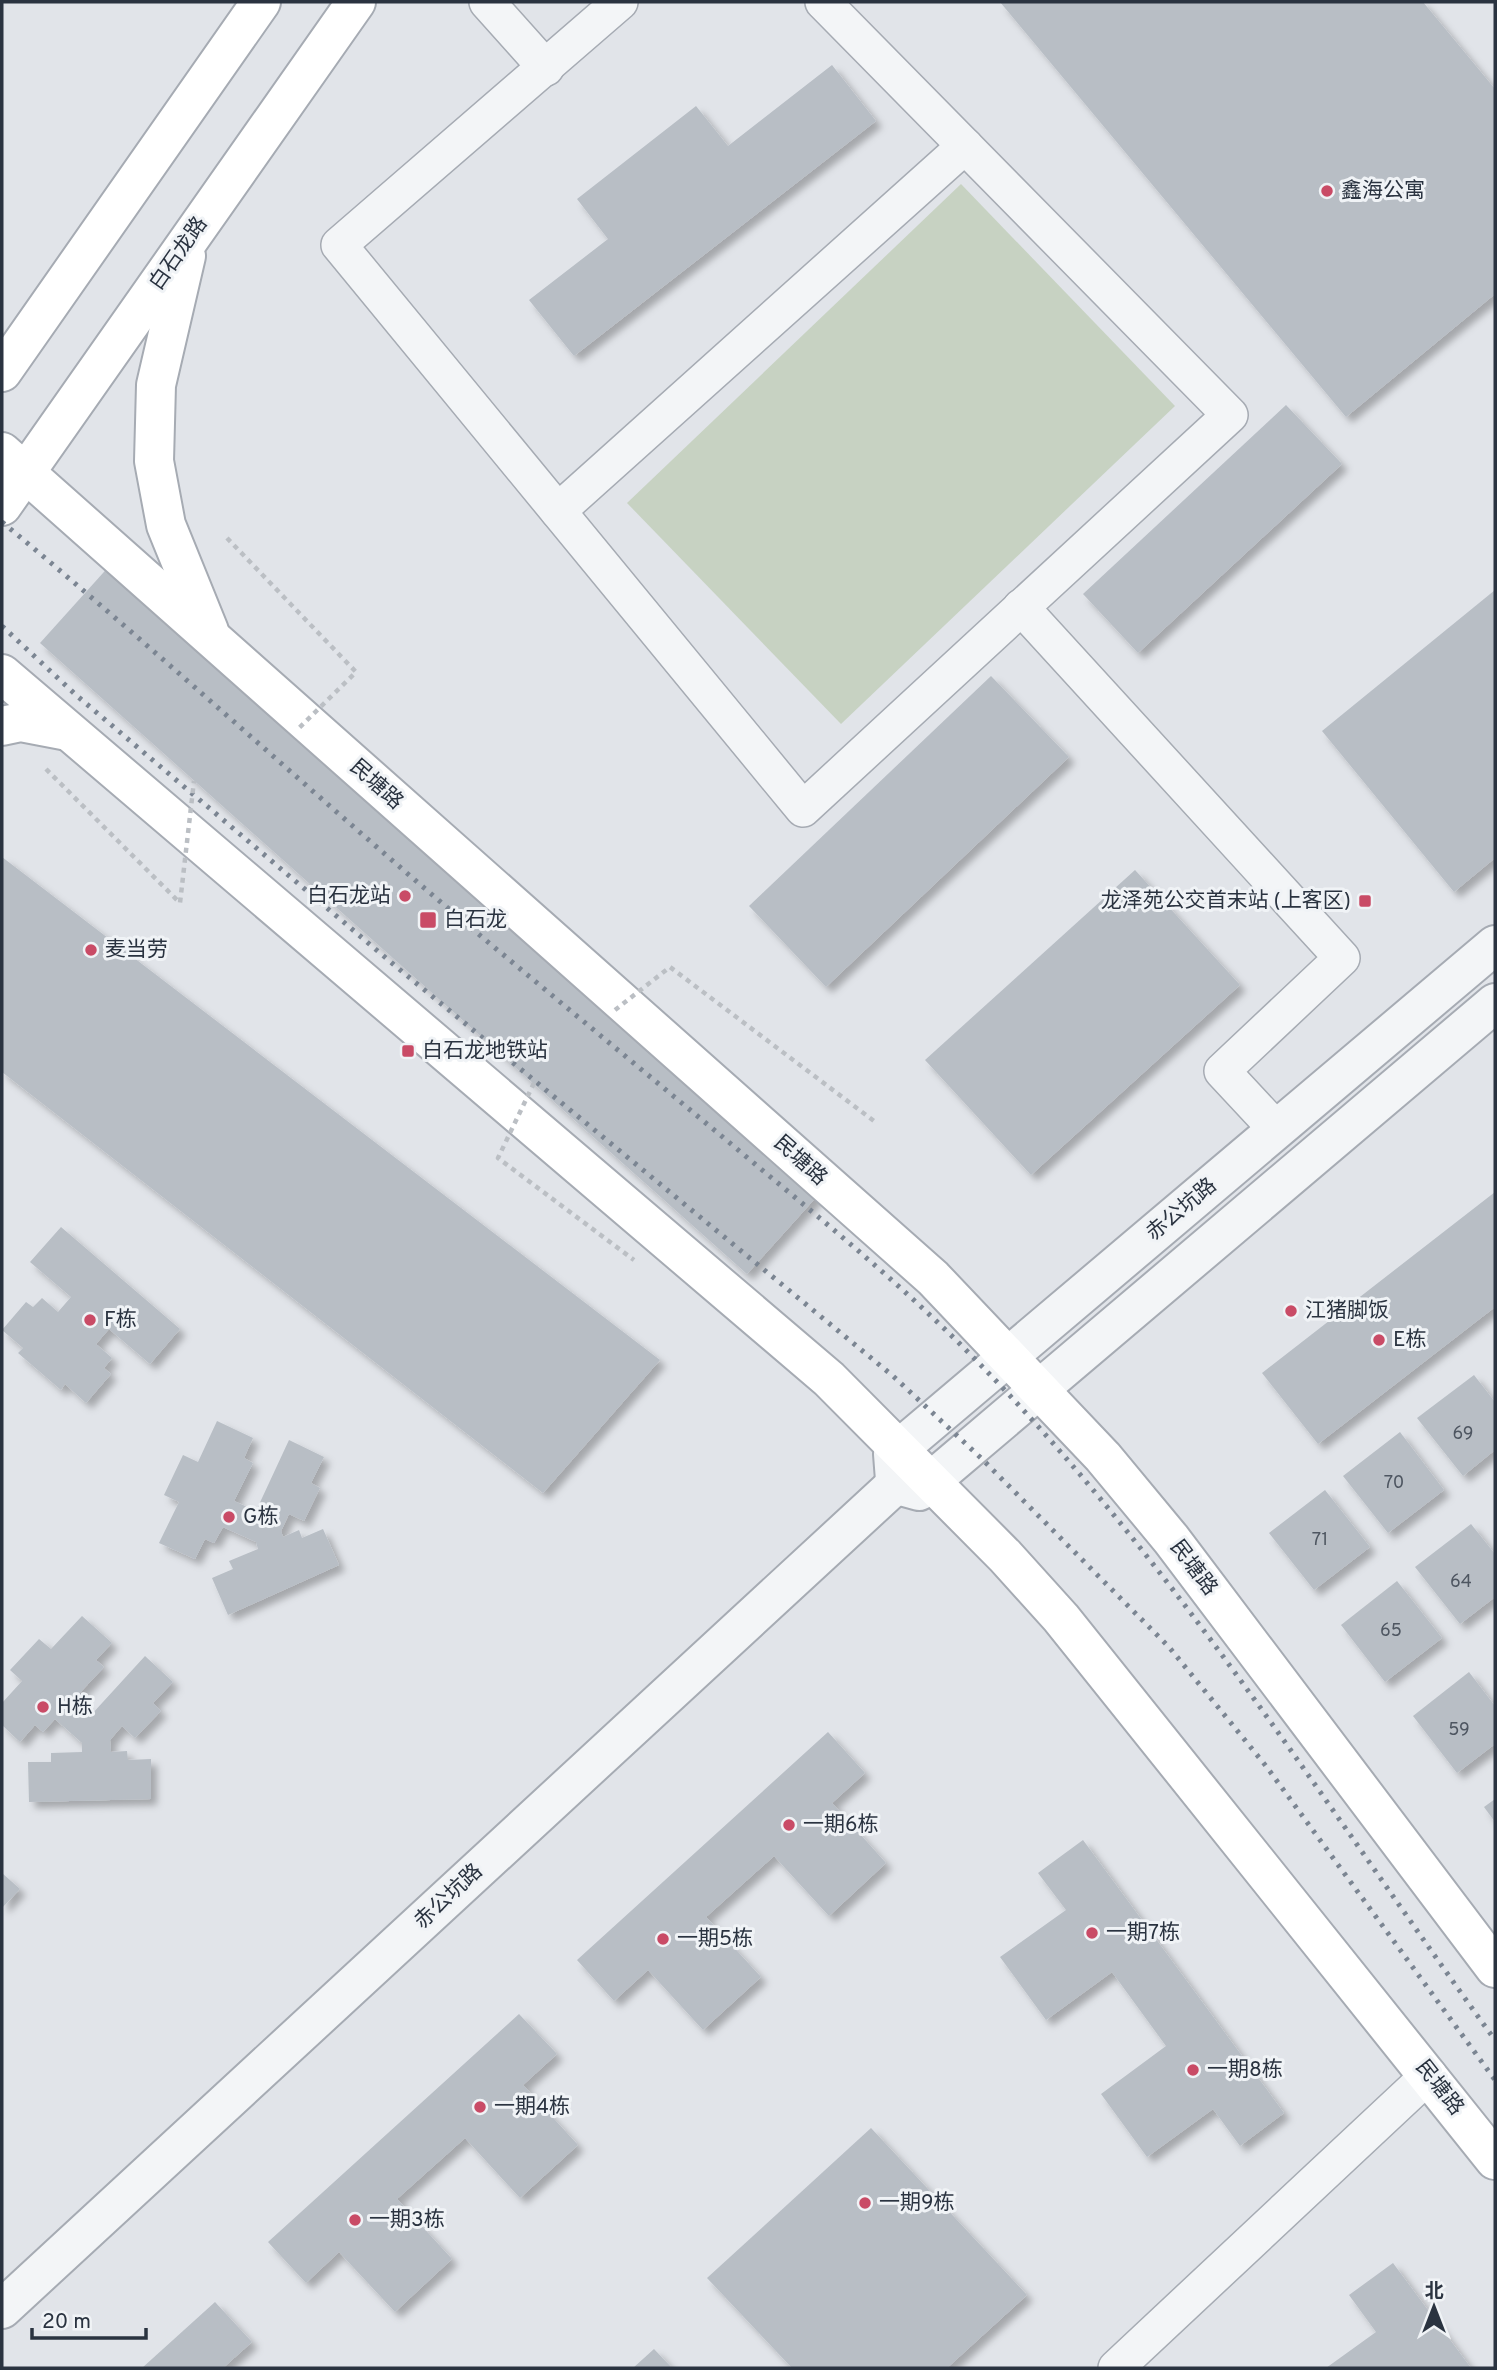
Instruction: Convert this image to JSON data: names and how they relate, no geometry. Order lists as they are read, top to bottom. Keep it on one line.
{"streets":{"main road":["白石龙路","民塘路"],"street":["赤公坑路"]},"crossings":[["白石龙路","民塘路"],["民塘路","赤公坑路"]],"places":{"other":["鑫海公寓","白石龙站","麦当劳","江猪脚饭","F栋","E栋","G栋","H栋","一期6栋","一期7栋","一期5栋","一期8栋","一期4栋","一期9栋","一期3栋"],"transit":["龙泽苑公交首末站 (上客区)","白石龙","白石龙地铁站"]},"house_numbers":["69","70","71","64","65","59"],"scale_bar":"20 m","north":"top"}
